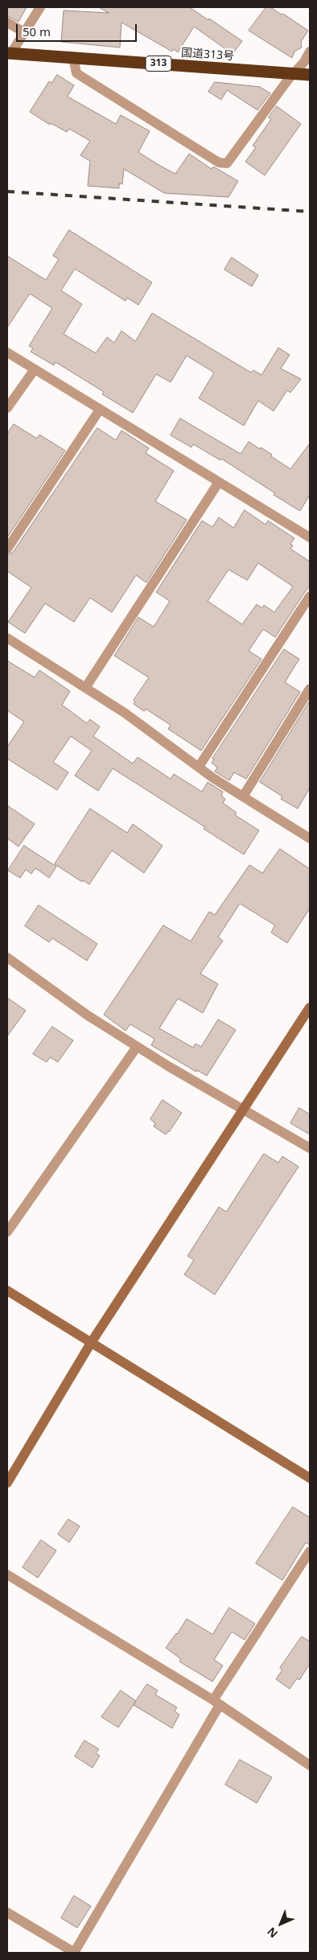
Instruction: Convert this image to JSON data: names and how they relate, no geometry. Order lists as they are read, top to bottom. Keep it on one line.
{"streets":{"highway":["国道313号","313"]},"scale_bar":"50 m","north":"bottom left"}
